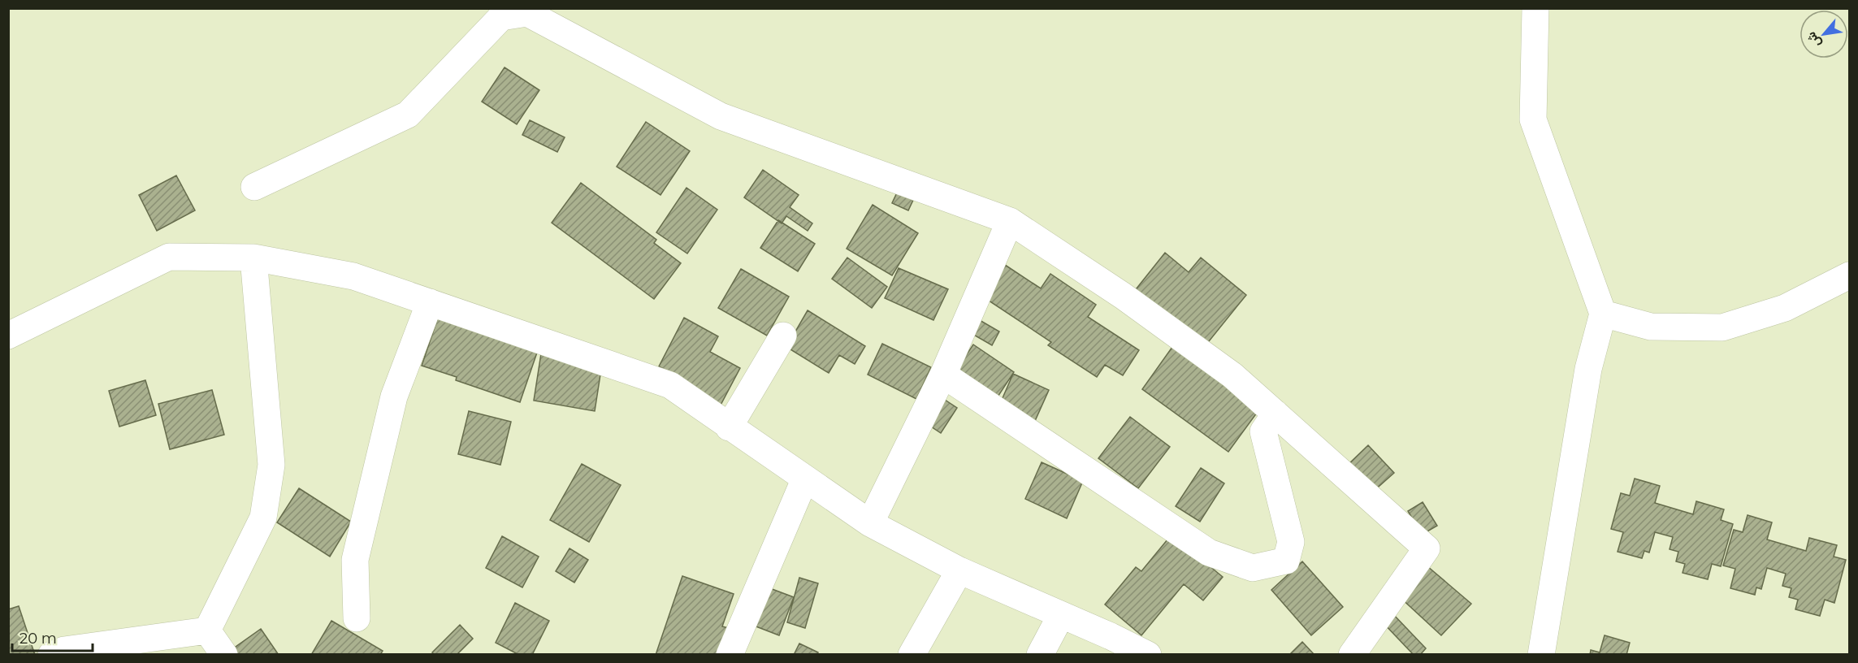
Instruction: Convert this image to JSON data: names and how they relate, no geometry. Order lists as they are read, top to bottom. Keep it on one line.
{"scale_bar":"20 m","north":"bottom left"}
